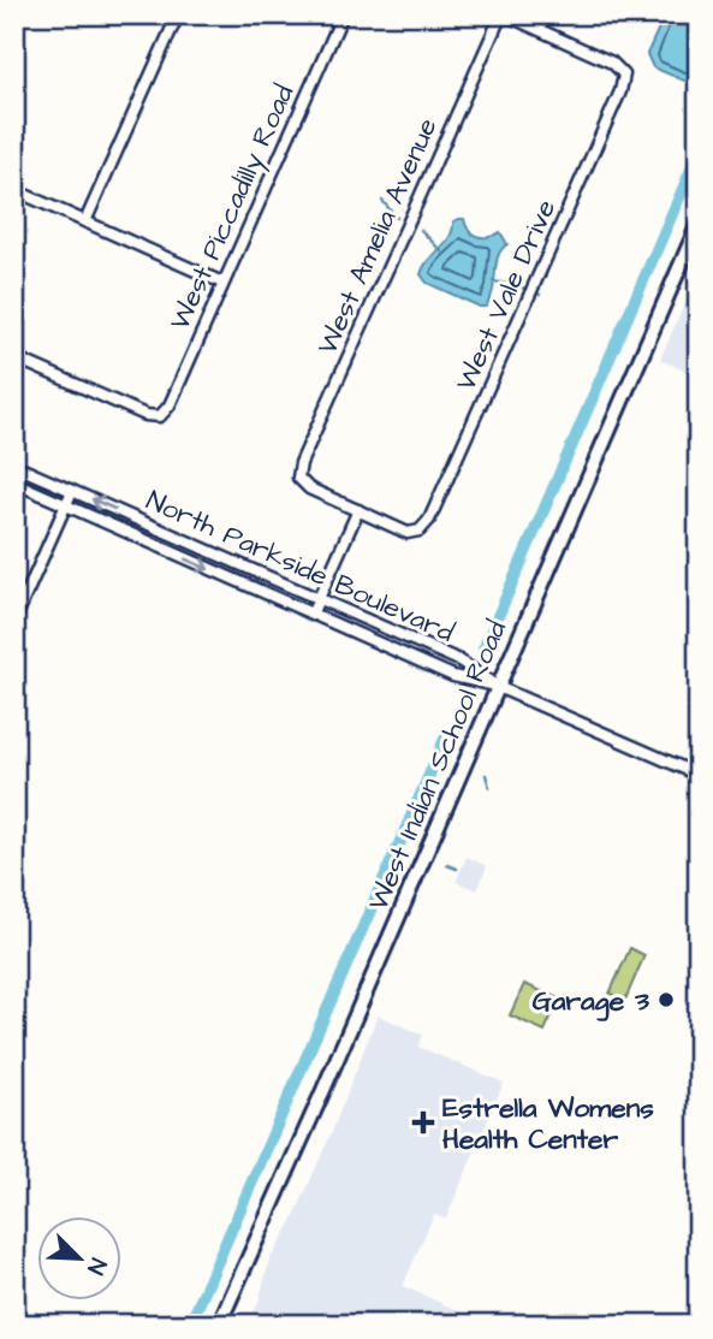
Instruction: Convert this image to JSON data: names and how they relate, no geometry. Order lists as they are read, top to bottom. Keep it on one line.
{"streets":{"main road":["West Indian School Road"],"street":["West Piccadilly Road","West Amelia Avenue","West Vale Drive","North Parkside Boulevard"]},"crossings":[["West Amelia Avenue","West Vale Drive"],["North Parkside Boulevard","West Indian School Road"]],"places":{"other":["Garage 3"],"health":["Estrella Womens Health Center"]},"north":"bottom right"}
